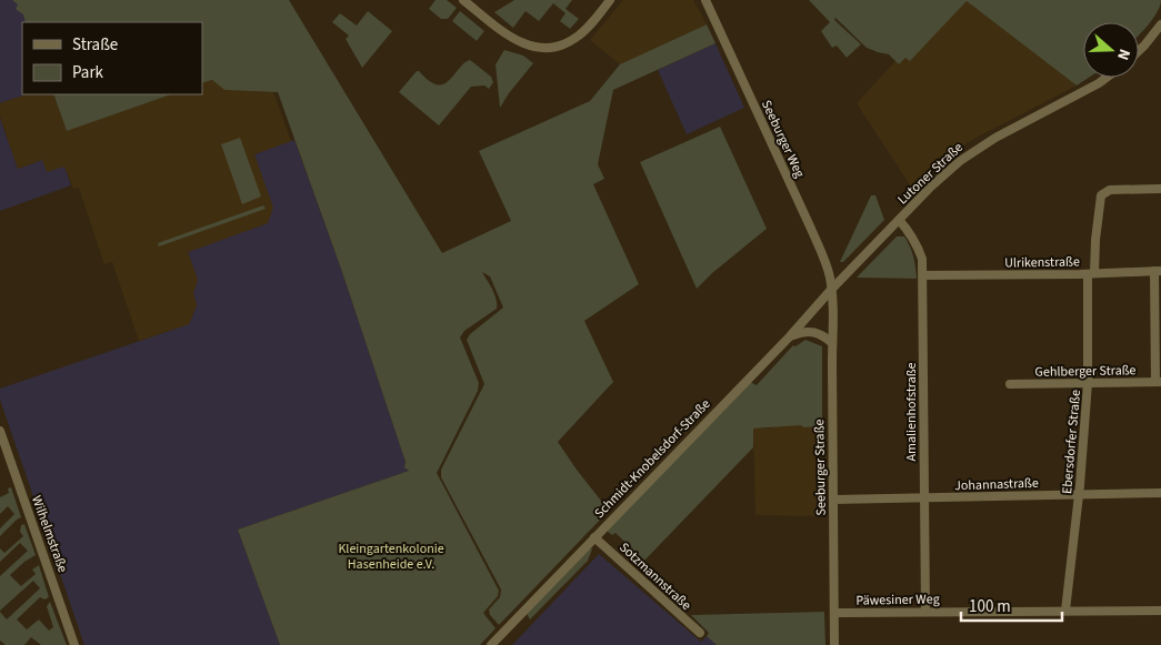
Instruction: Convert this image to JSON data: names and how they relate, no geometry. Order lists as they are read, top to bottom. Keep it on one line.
{"streets":{"street":["Seeburger Weg","Lutoner Straße","Ulrikenstraße","Gehlberger Straße","Amalienhofstraße","Ebersdorfer Straße","Schmidt-Knobelsdorf-Straße","Seeburger Straße","Johannastraße","Wilhelmstraße","Sotzmannstraße","Päwesiner Weg"]},"crossings":[["Seeburger Weg","Lutoner Straße"],["Seeburger Weg","Schmidt-Knobelsdorf-Straße"],["Seeburger Weg","Seeburger Straße"],["Lutoner Straße","Amalienhofstraße"],["Lutoner Straße","Schmidt-Knobelsdorf-Straße"],["Lutoner Straße","Seeburger Straße"],["Ulrikenstraße","Amalienhofstraße"],["Ulrikenstraße","Ebersdorfer Straße"],["Gehlberger Straße","Ebersdorfer Straße"],["Amalienhofstraße","Johannastraße"],["Amalienhofstraße","Päwesiner Weg"],["Ebersdorfer Straße","Johannastraße"],["Ebersdorfer Straße","Päwesiner Weg"],["Schmidt-Knobelsdorf-Straße","Seeburger Straße"],["Schmidt-Knobelsdorf-Straße","Sotzmannstraße"],["Seeburger Straße","Johannastraße"],["Seeburger Straße","Päwesiner Weg"]],"parks":["Kleingartenkolonie Hasenheide e.V."],"legend":["Straße","Park"],"scale_bar":"100 m","north":"right"}
